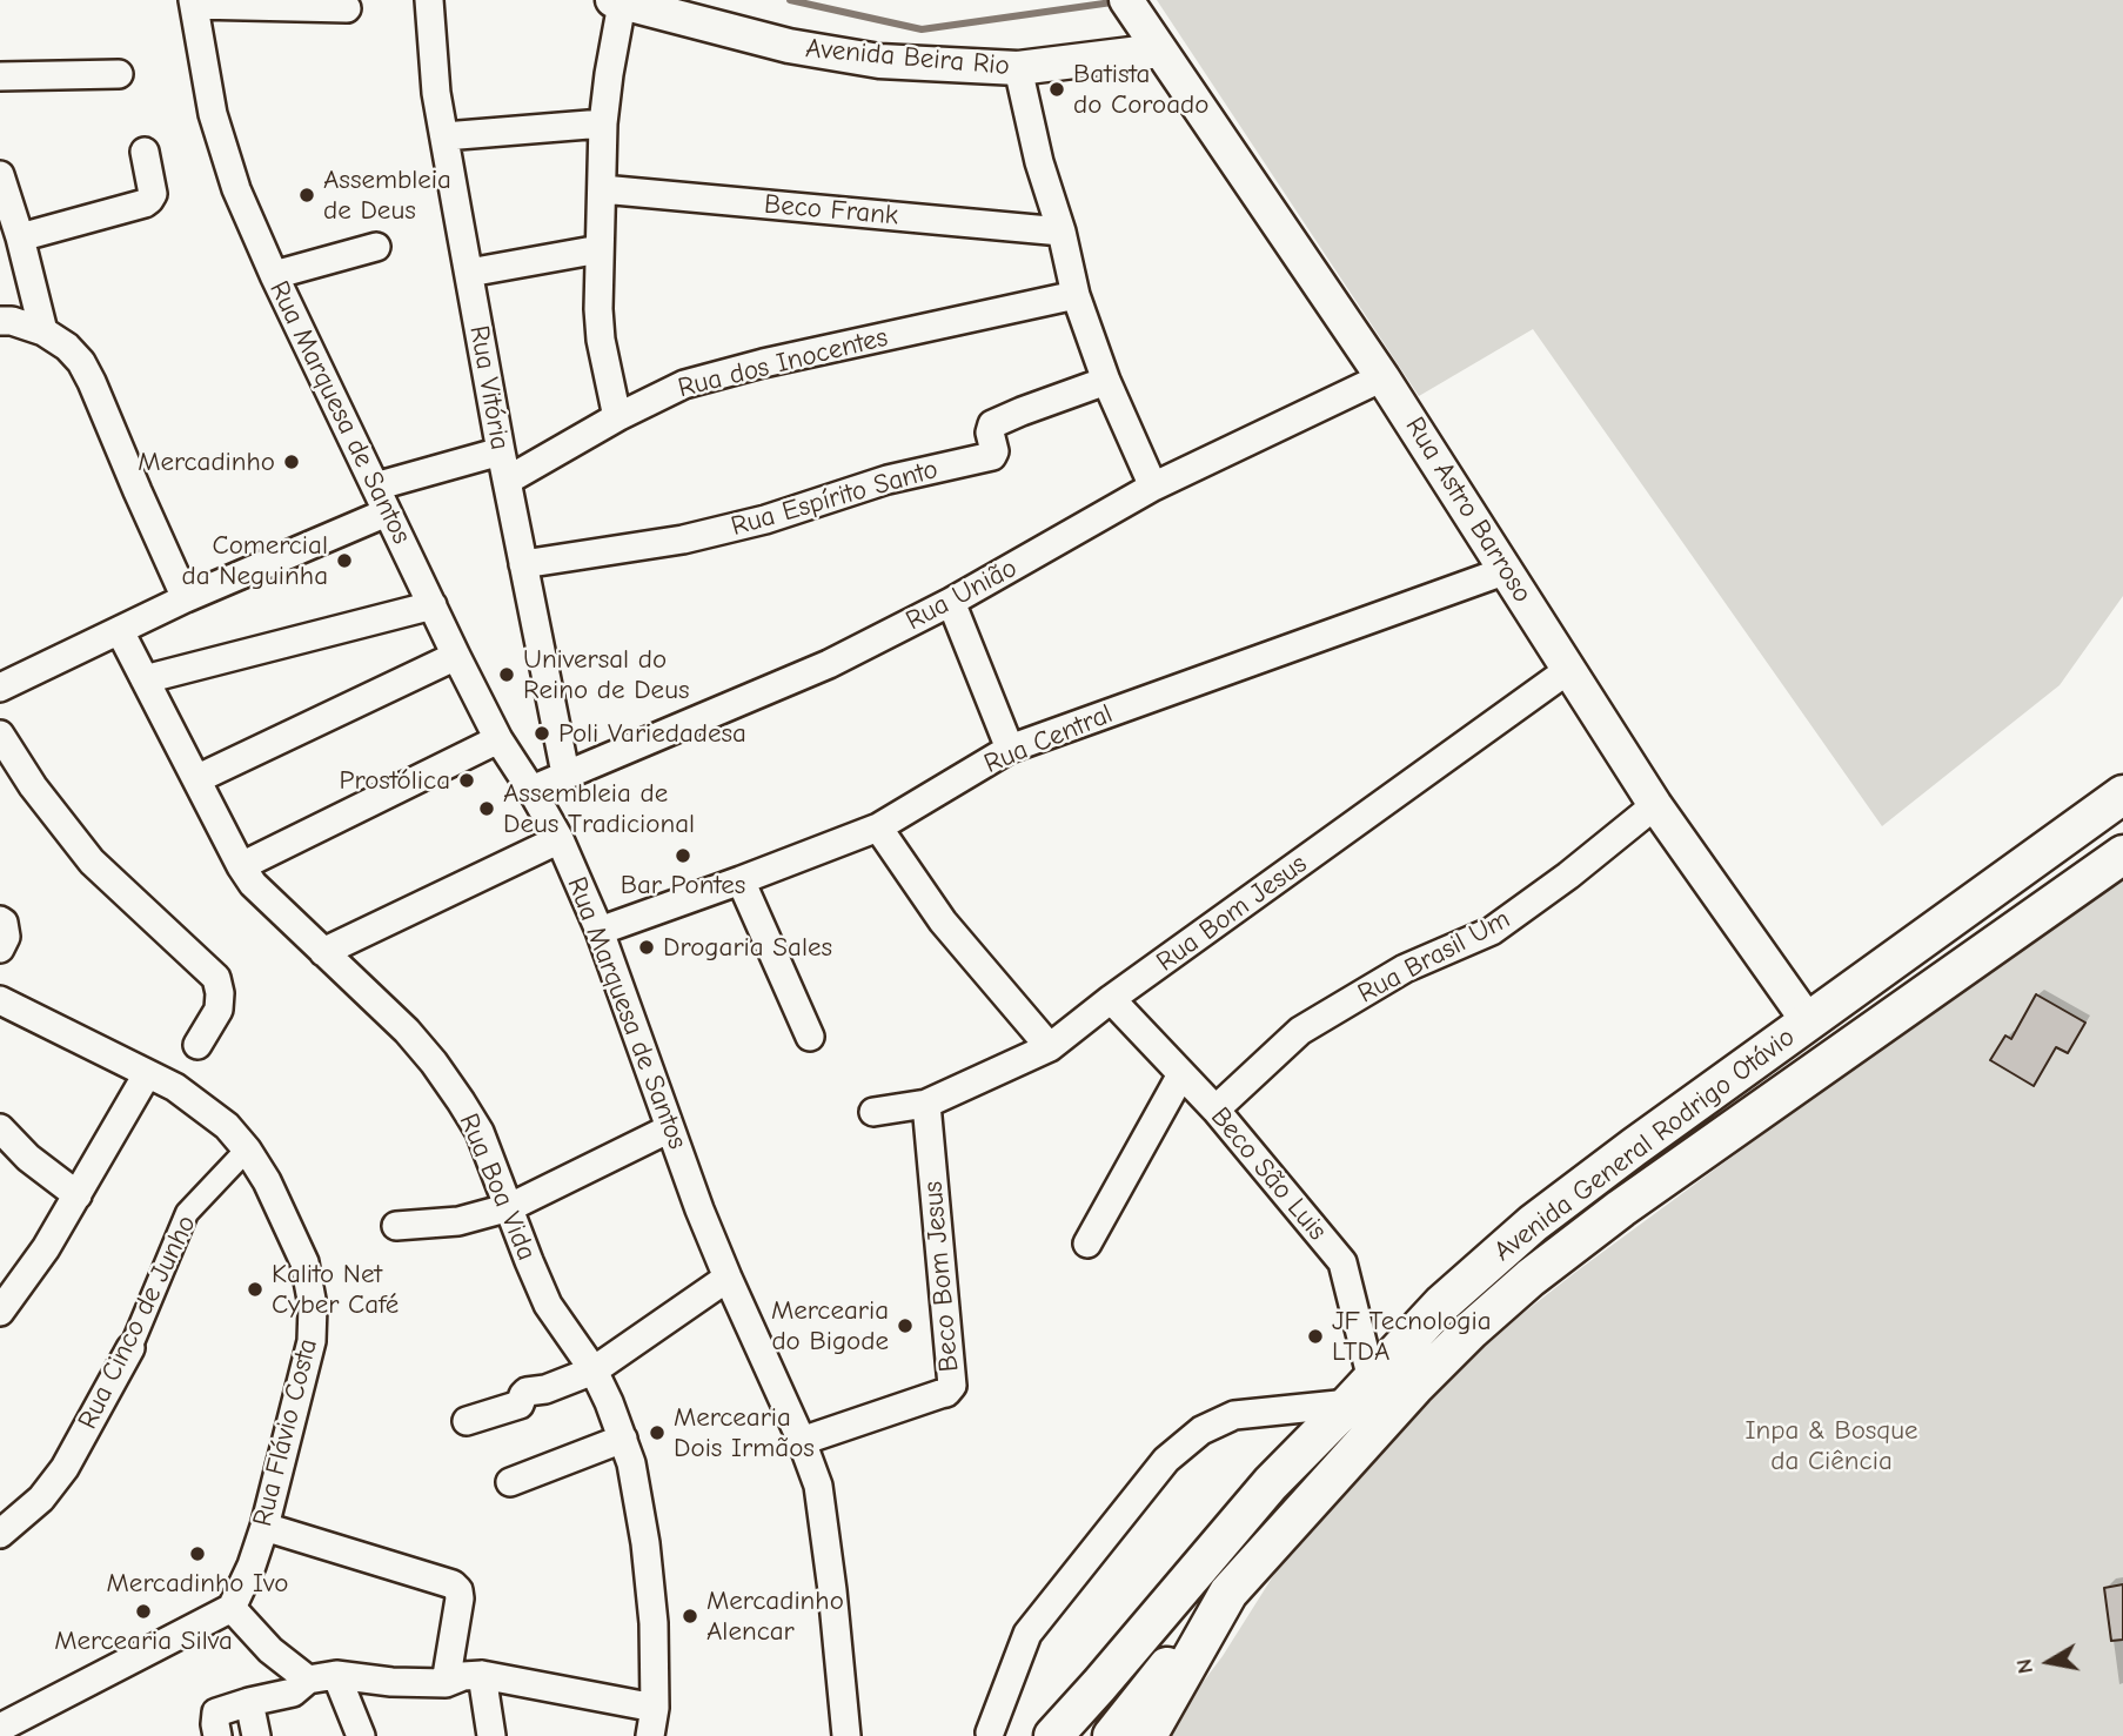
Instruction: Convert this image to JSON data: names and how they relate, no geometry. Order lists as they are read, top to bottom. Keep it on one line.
{"streets":{"main road":["Avenida General Rodrigo Otávio"],"street":["Avenida Beira Rio","Beco Frank","Rua dos Inocentes","Rua Vitória","Rua Marquesa de Santos","Rua Espírito Santo","Rua Astro Barroso","Rua União","Rua Central","Rua Bom Jesus","Rua Brasil Um","Beco São Luis","Rua Boa Vida","Beco Bom Jesus","Rua Cinco de Junho","Rua Flávio Costa"]},"crossings":[["Avenida Beira Rio","Rua Astro Barroso"],["Rua dos Inocentes","Rua Vitória"],["Rua Vitória","Rua Espírito Santo"],["Rua Vitória","Rua União"],["Rua Marquesa de Santos","Rua União"],["Rua Marquesa de Santos","Rua Central"],["Rua Marquesa de Santos","Beco Bom Jesus"],["Rua Astro Barroso","Rua União"],["Rua Astro Barroso","Rua Central"],["Rua Astro Barroso","Rua Bom Jesus"],["Rua Astro Barroso","Rua Brasil Um"],["Rua Astro Barroso","Avenida General Rodrigo Otávio"],["Rua Bom Jesus","Beco São Luis"],["Rua Bom Jesus","Beco Bom Jesus"],["Rua Brasil Um","Beco São Luis"],["Avenida General Rodrigo Otávio","Beco São Luis"],["Rua Cinco de Junho","Rua Flávio Costa"]],"parks":["Inpa & Bosque da Ciência"],"places":["Batista do Coroado","Assembleia de Deus","Mercadinho","Comercial da Neguinha","Universal do Reino de Deus","Poli Variedadesa","Prostólica","Assembleia de Deus Tradicional","Bar Pontes","Drogaria Sales","Kalito Net Cyber Café","Mercearia do Bigode","JF Tecnologia LTDA","Mercearia Dois Irmãos","Mercadinho Ivo","Mercearia Silva","Mercadinho Alencar"],"north":"left"}
